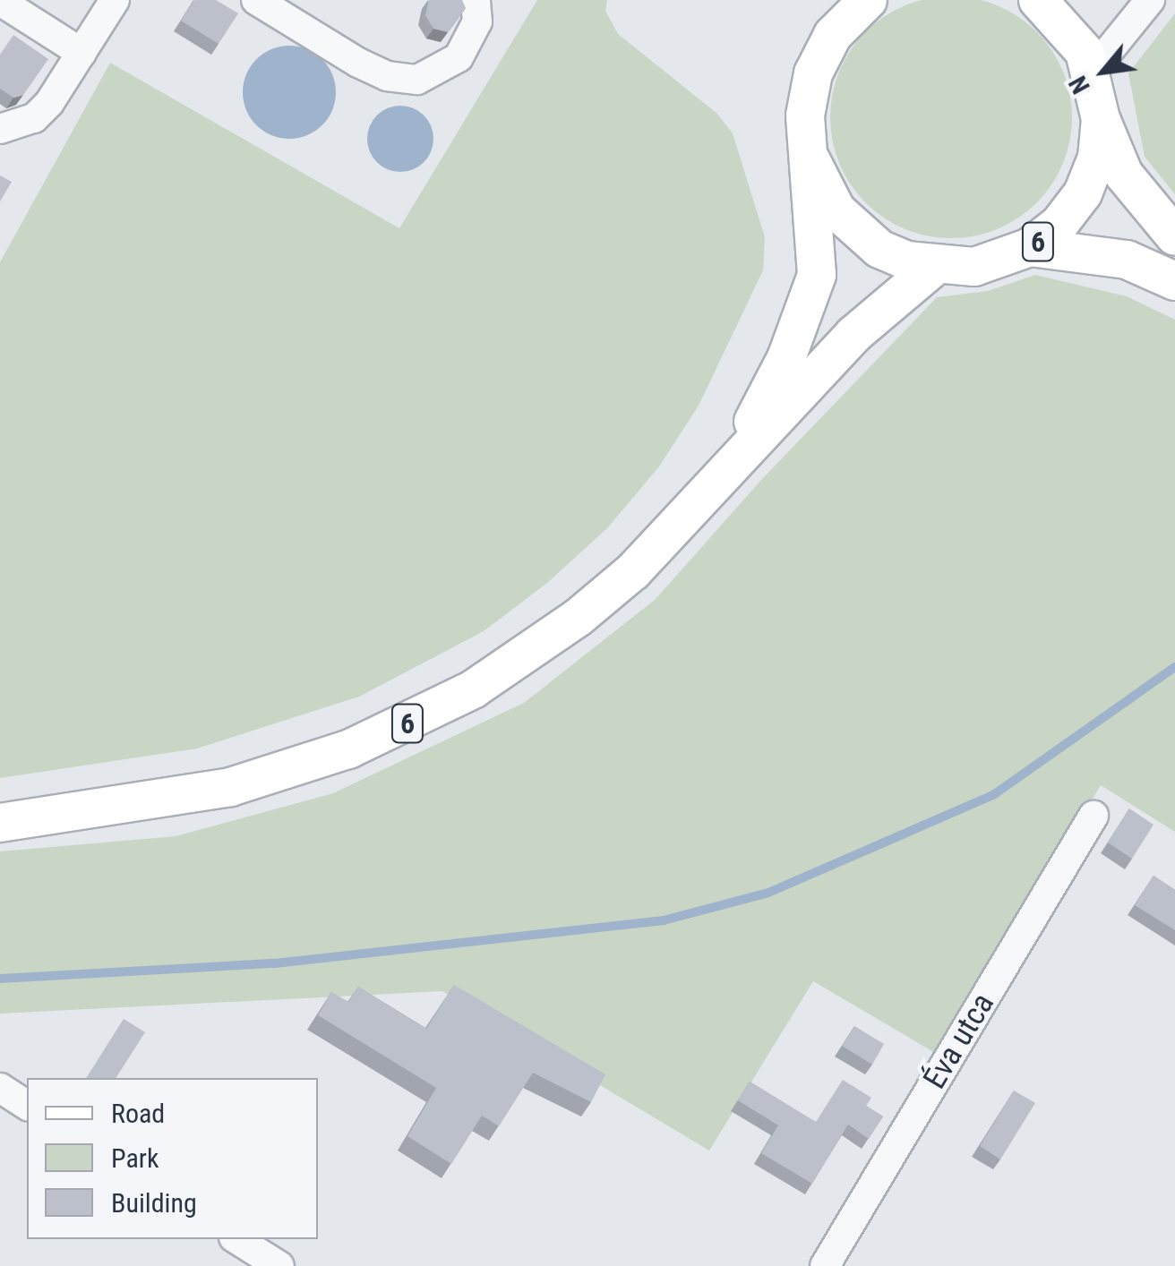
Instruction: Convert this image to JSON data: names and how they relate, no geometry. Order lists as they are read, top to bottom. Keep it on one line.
{"streets":{"main road":["6"],"street":["Éva utca"]},"legend":["Road","Park","Building"],"north":"bottom left"}
